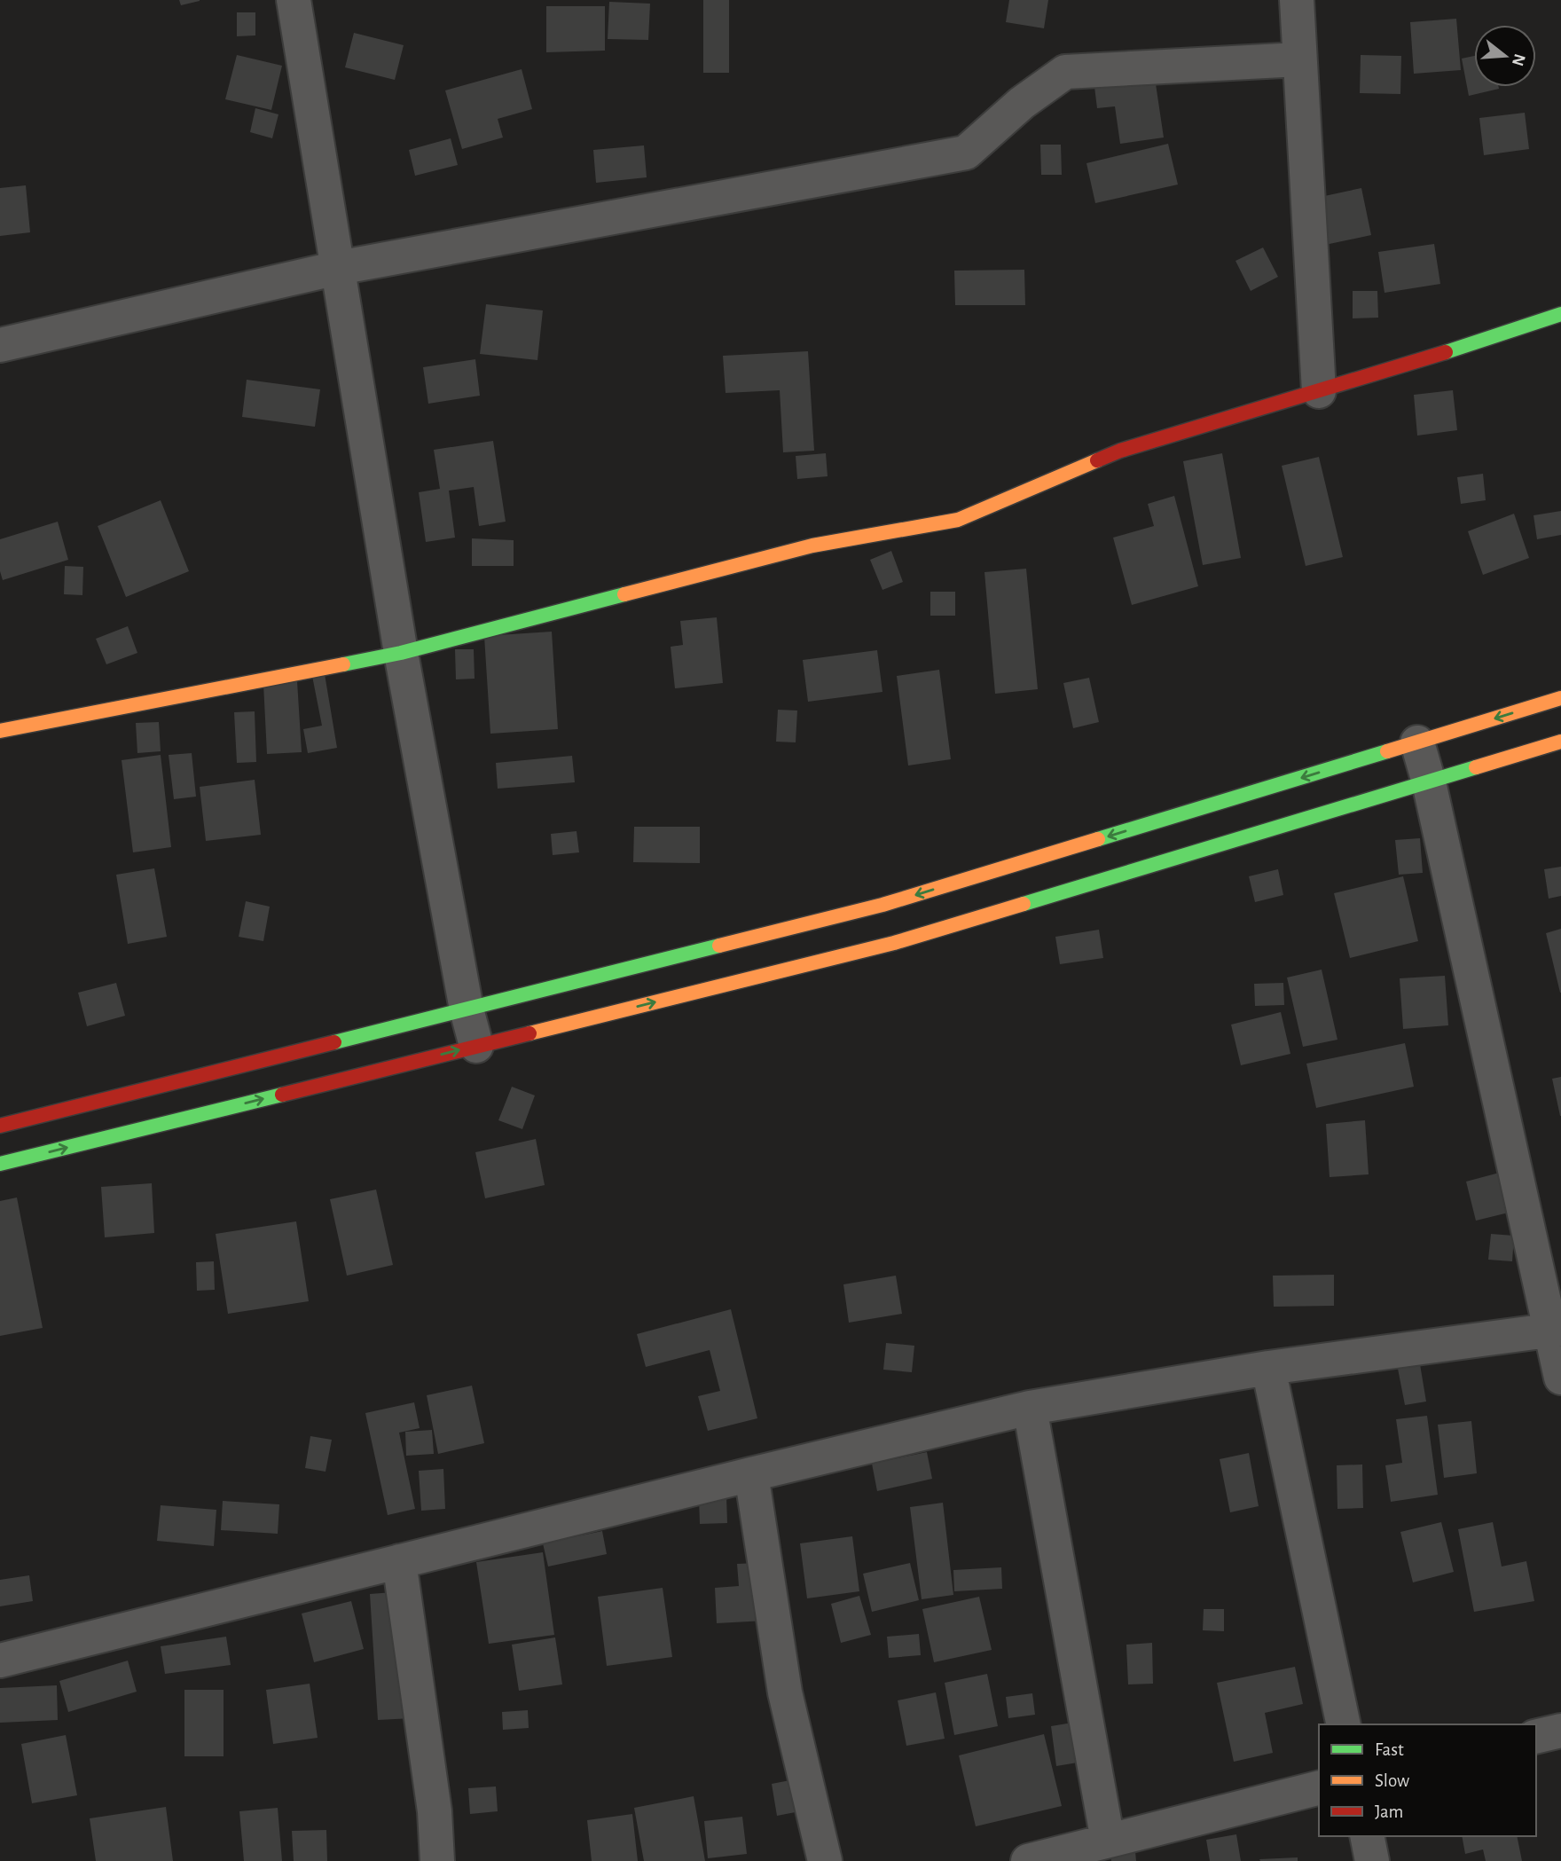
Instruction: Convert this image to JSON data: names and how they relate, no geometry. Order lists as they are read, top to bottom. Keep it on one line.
{"legend":["Fast","Slow","Jam"],"north":"right"}
